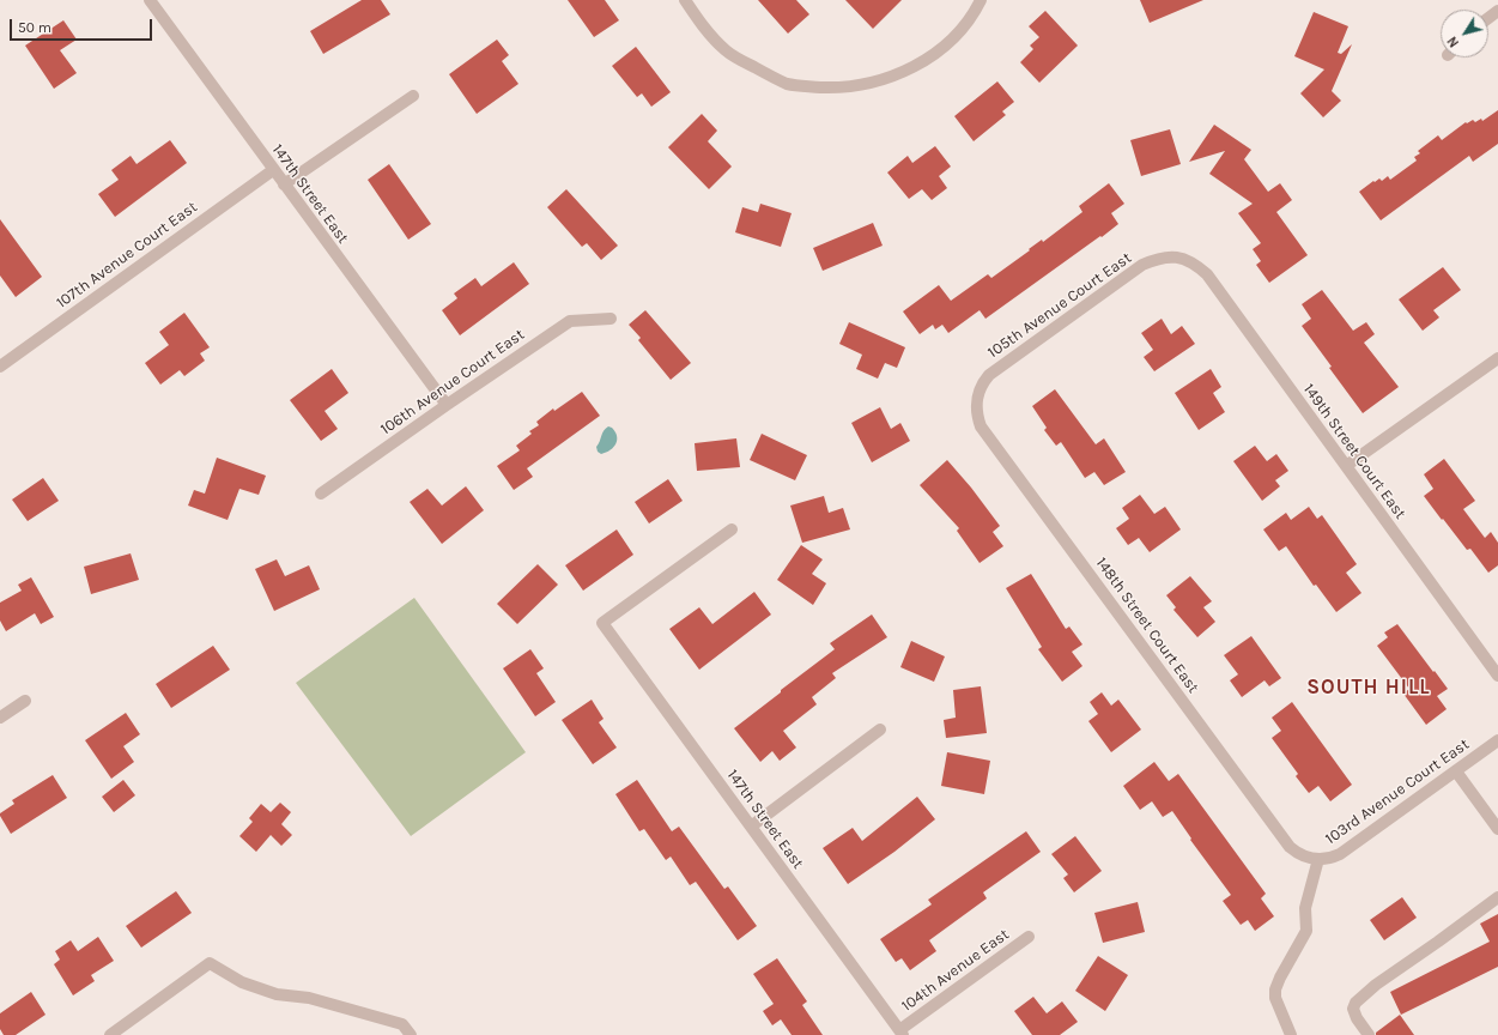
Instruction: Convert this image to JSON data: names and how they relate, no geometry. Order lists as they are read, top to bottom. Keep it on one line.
{"streets":{"street":["147th Street East","107th Avenue Court East","105th Avenue Court East","106th Avenue Court East","149th Street Court East","148th Street Court East","103rd Avenue Court East","104th Avenue East"]},"crossings":[["147th Street East","107th Avenue Court East"],["147th Street East","106th Avenue Court East"],["147th Street East","104th Avenue East"],["105th Avenue Court East","149th Street Court East"],["105th Avenue Court East","148th Street Court East"],["148th Street Court East","103rd Avenue Court East"]],"districts":["SOUTH HILL"],"scale_bar":"50 m","north":"bottom left"}
